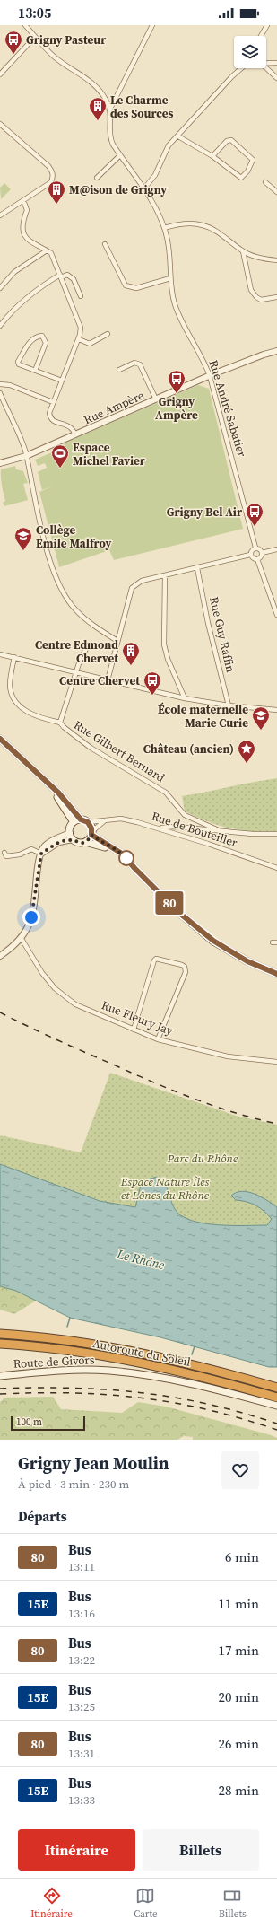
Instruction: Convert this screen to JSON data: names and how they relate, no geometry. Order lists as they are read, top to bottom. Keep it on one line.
{"streets":{"highway":["Autoroute du Soleil"],"main road":["Route de Givors"],"street":["Rue Ampère","Rue André Sabatier","Rue Guy Raffin","Rue Gilbert Bernard","Rue de Bouteiller","Rue Fleury Jay"]},"crossings":[["Rue Ampère","Rue André Sabatier"]],"water":["Le Rhône"],"parks":["Parc du Rhône","Espace Nature Îles et Lônes du Rhône"],"places":{"bus stop":["Grigny Pasteur","Grigny Ampère","Grigny Bel Air","Centre Chervet"],"building":["Le Charme des Sources","M@ison de Grigny","Centre Edmond Chervet"],"sports":["Espace Michel Favier"],"school or university":["Collège Emile Malfroy","École maternelle Marie Curie"],"place":["Château (ancien)"]},"lines":["bus line 80"],"scale_bar":"100 m","page":{"status":"13:05","on_map":"80","scale":"100 m","heading":[["Grigny Jean Moulin","À pied · 3 min · 230 m"],"Départs"],"list":[{"mark":"80","name":"Bus","note":"13:11","value":"6 min"},{"mark":"15E","name":"Bus","note":"13:16","value":"11 min"},{"mark":"80","name":"Bus","note":"13:22","value":"17 min"},{"mark":"15E","name":"Bus","note":"13:25","value":"20 min"},{"mark":"80","name":"Bus","note":"13:31","value":"26 min"},{"mark":"15E","name":"Bus","note":"13:33","value":"28 min"}],"buttons":["Itinéraire","Billets"],"tabs":["Itinéraire","Carte","Billets"]}}
